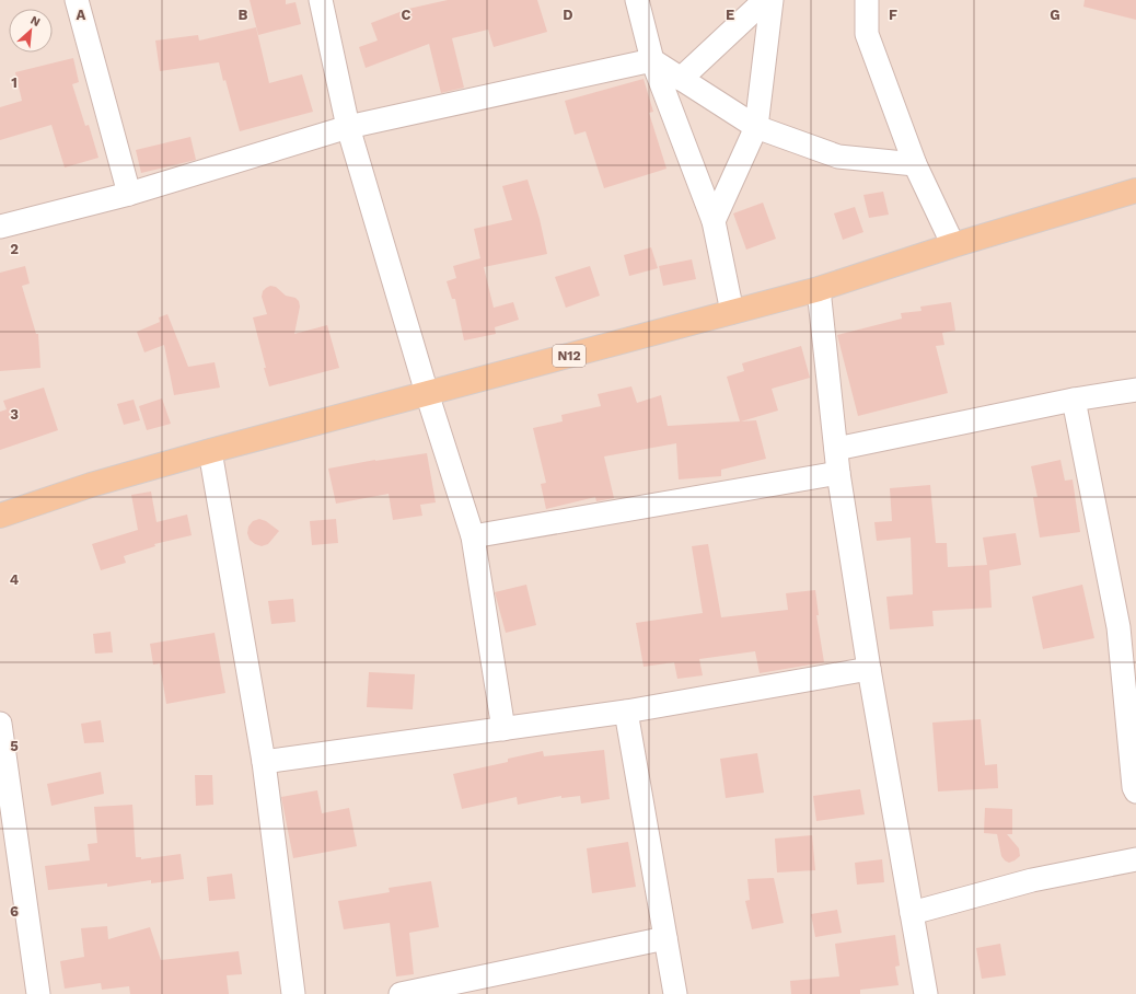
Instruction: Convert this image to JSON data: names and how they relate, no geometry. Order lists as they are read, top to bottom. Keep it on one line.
{"streets":{"main road":["N12"]},"north":"top right","grid":{"columns":["A","B","C","D","E","F","G"],"rows":["1","2","3","4","5","6"]}}
